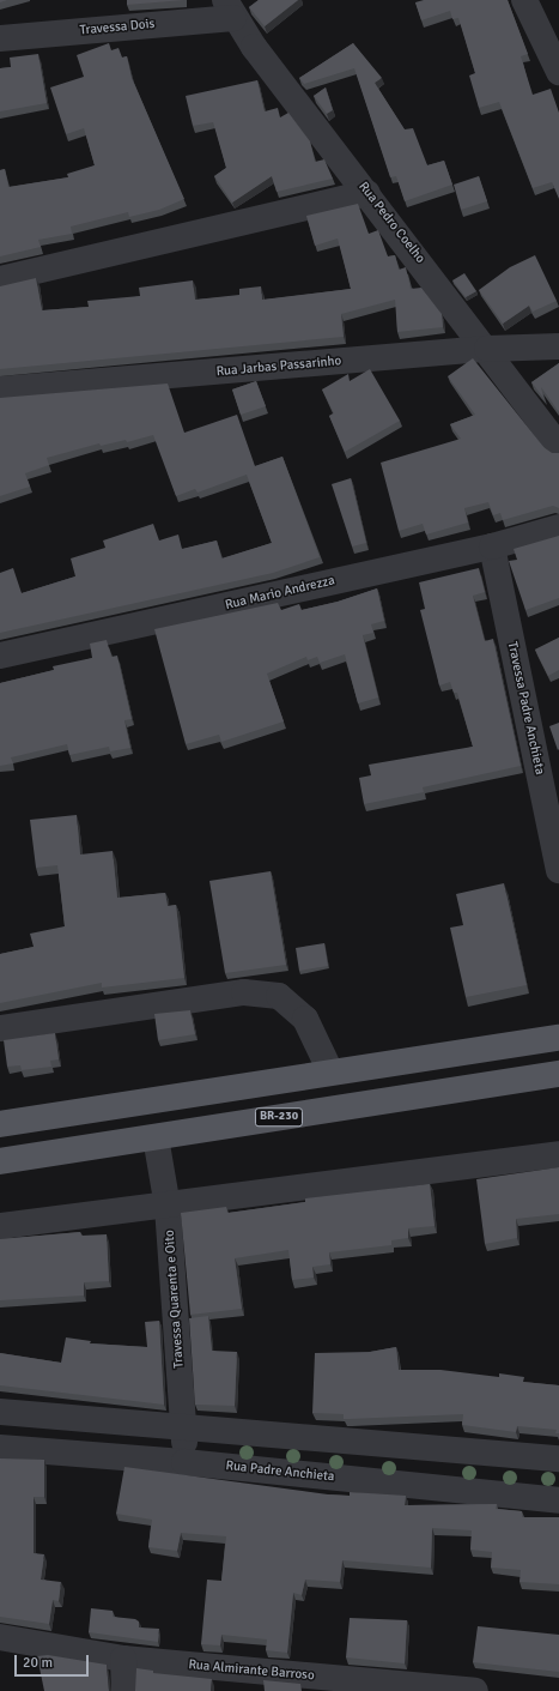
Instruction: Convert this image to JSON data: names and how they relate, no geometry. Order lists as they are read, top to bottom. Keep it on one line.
{"streets":{"main road":["BR-230"],"street":["Travessa Dois","Rua Pedro Coelho","Rua Jarbas Passarinho","Rua Mario Andrezza","Travessa Padre Anchieta","Travessa Quarenta e Oito","Rua Padre Anchieta","Rua Almirante Barroso"]},"crossings":[["Travessa Dois","Rua Pedro Coelho"],["Rua Pedro Coelho","Rua Jarbas Passarinho"],["Rua Mario Andrezza","Travessa Padre Anchieta"],["BR-230","Travessa Quarenta e Oito"],["Travessa Quarenta e Oito","Rua Padre Anchieta"]],"scale_bar":"20 m"}
